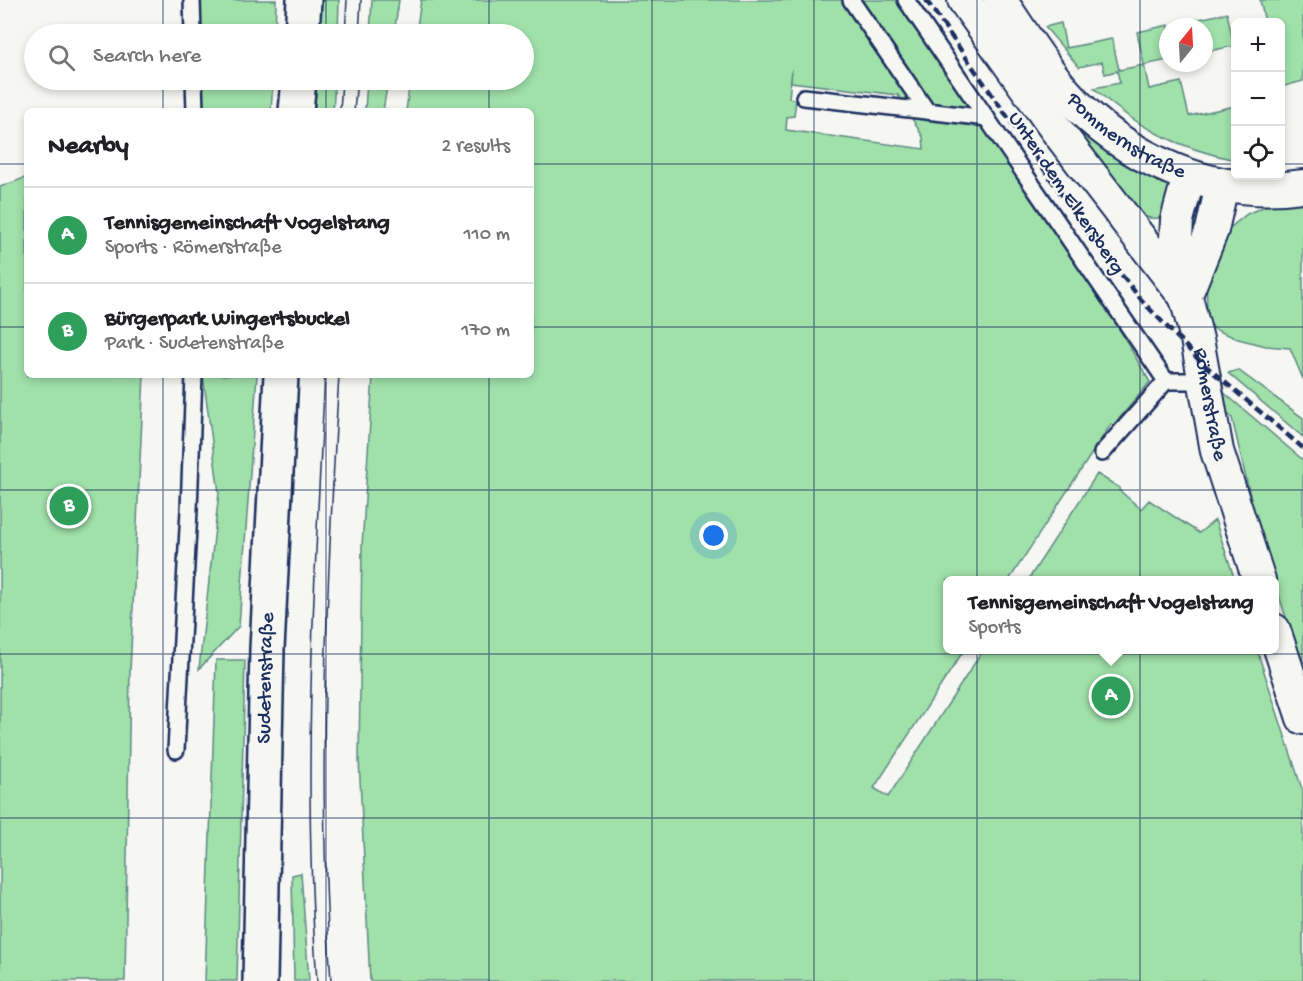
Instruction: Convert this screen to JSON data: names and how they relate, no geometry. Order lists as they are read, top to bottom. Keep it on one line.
{"streets":{"main road":["Sudetenstraße"],"street":["Pommernstraße","Römerstraße"],"lane":["Unter dem Elkersberg"]},"crossings":[["Pommernstraße","Römerstraße"]],"north":"top","page":{"map_buttons":["+","−"],"search":"Search here","heading":["Nearby","2 results"],"list":[{"mark":"A","name":"Tennisgemeinschaft Vogelstang","note":"Sports · Römerstraße","value":"110 m"},{"mark":"B","name":"Bürgerpark Wingertsbuckel","note":"Park · Sudetenstraße","value":"170 m"}],"pins":["B","A"],"popup":["Tennisgemeinschaft Vogelstang","Sports"]}}
